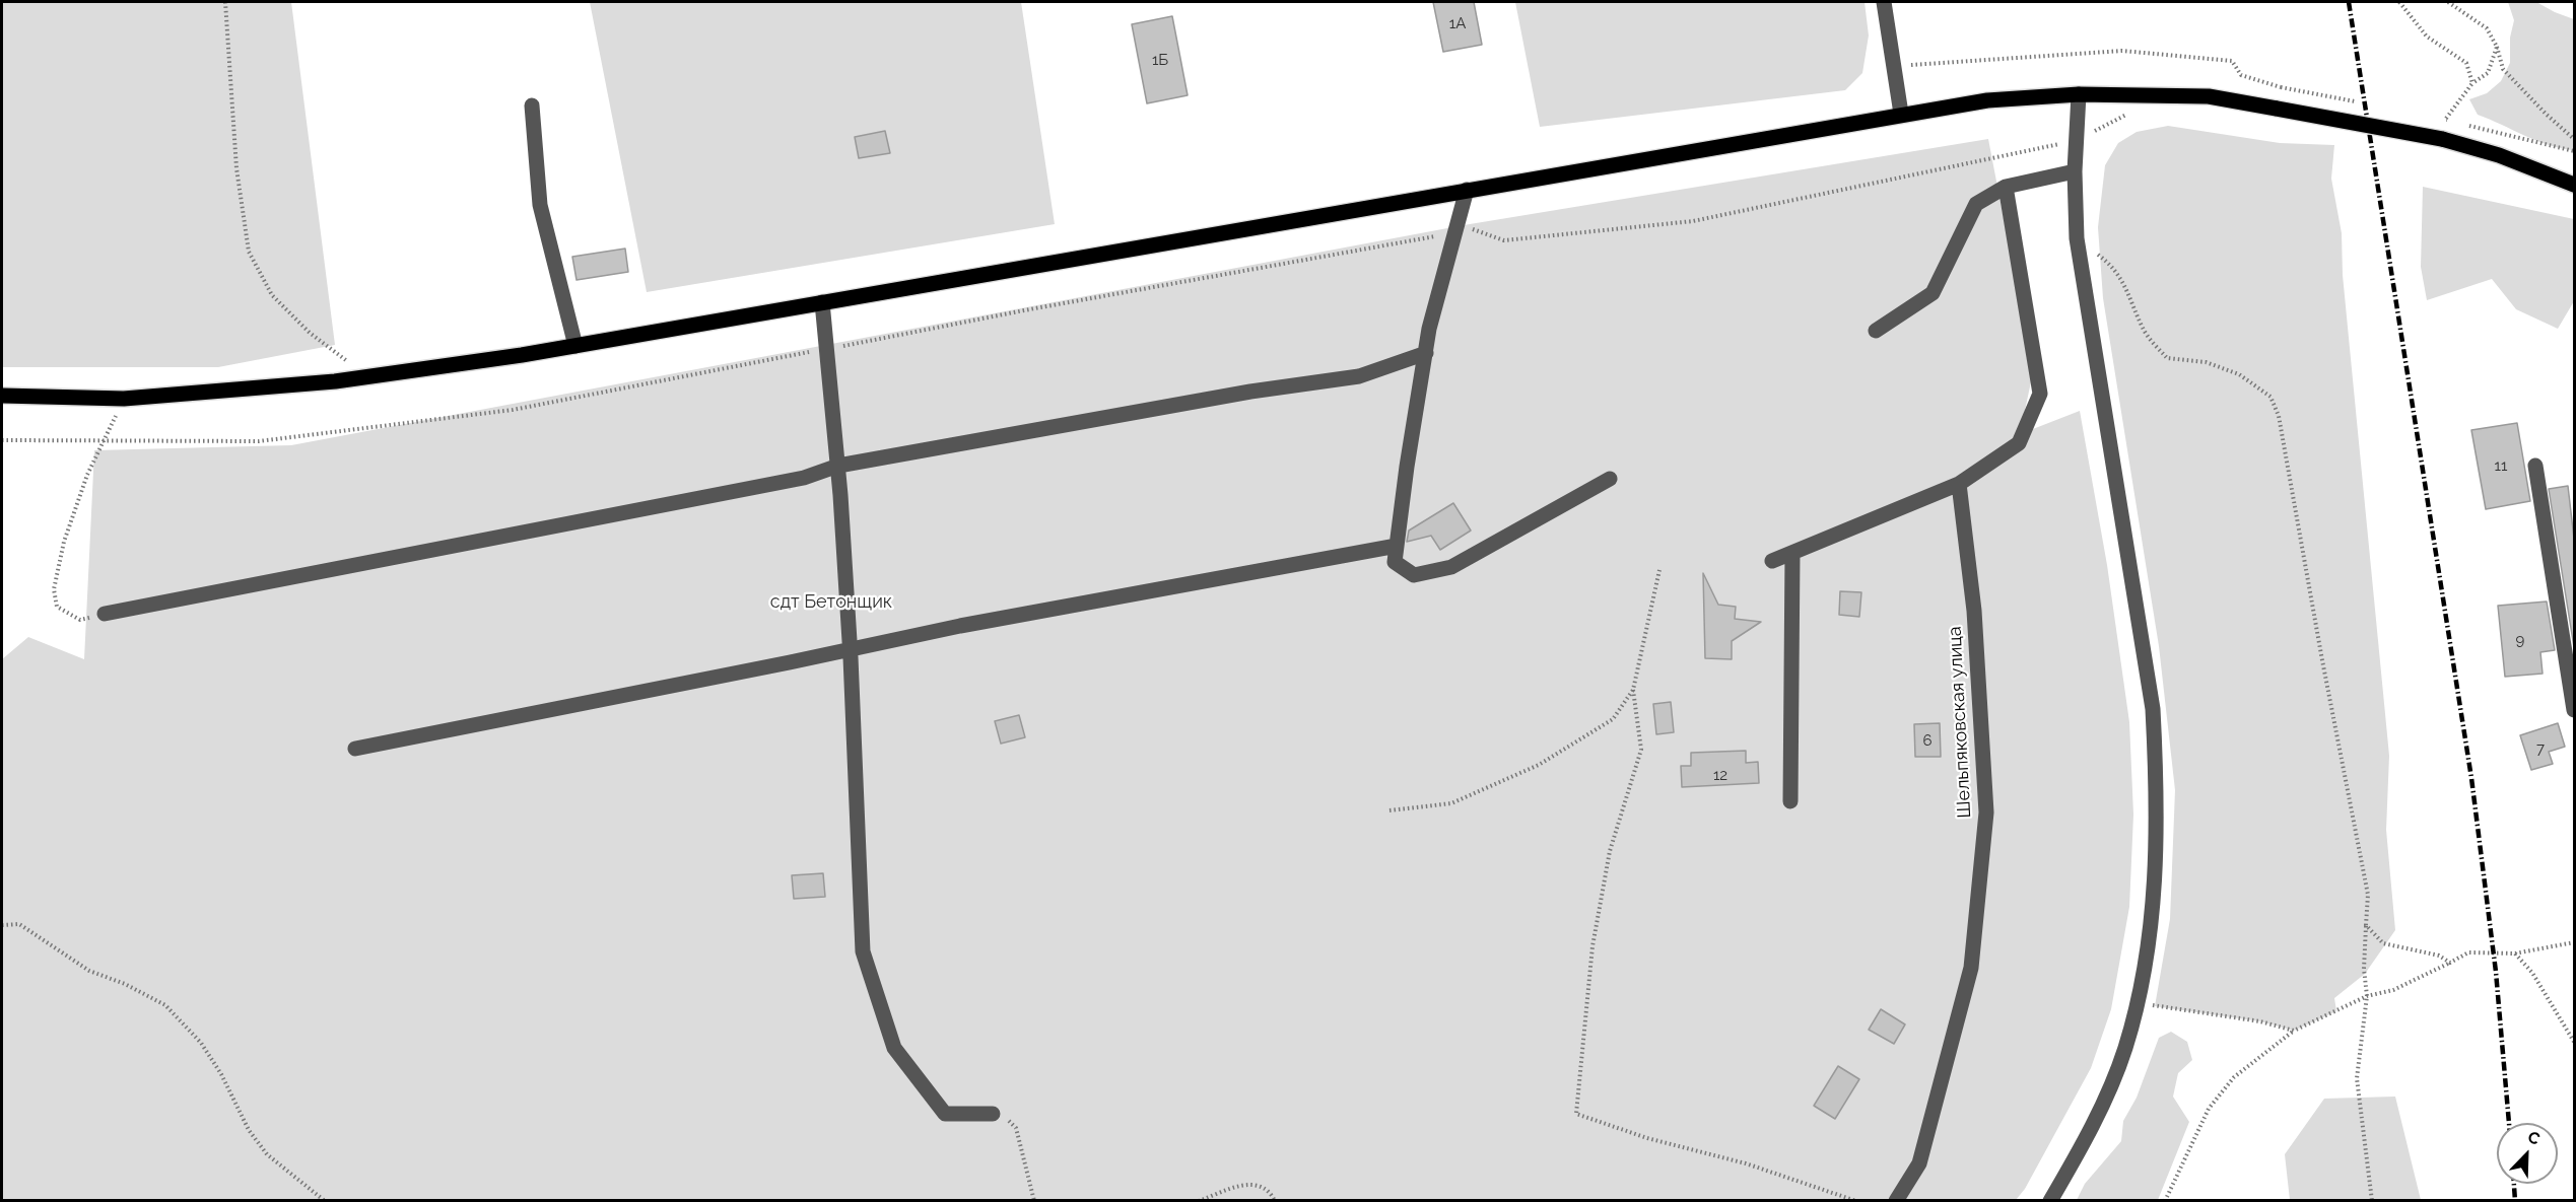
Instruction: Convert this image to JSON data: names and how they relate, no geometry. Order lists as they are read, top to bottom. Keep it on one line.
{"streets":{"street":["Шельпяковская улица"]},"parks":["сдт Бетонщик"],"house_numbers":["1А","1Б","11","9","6","7","12"],"north":"top right"}
